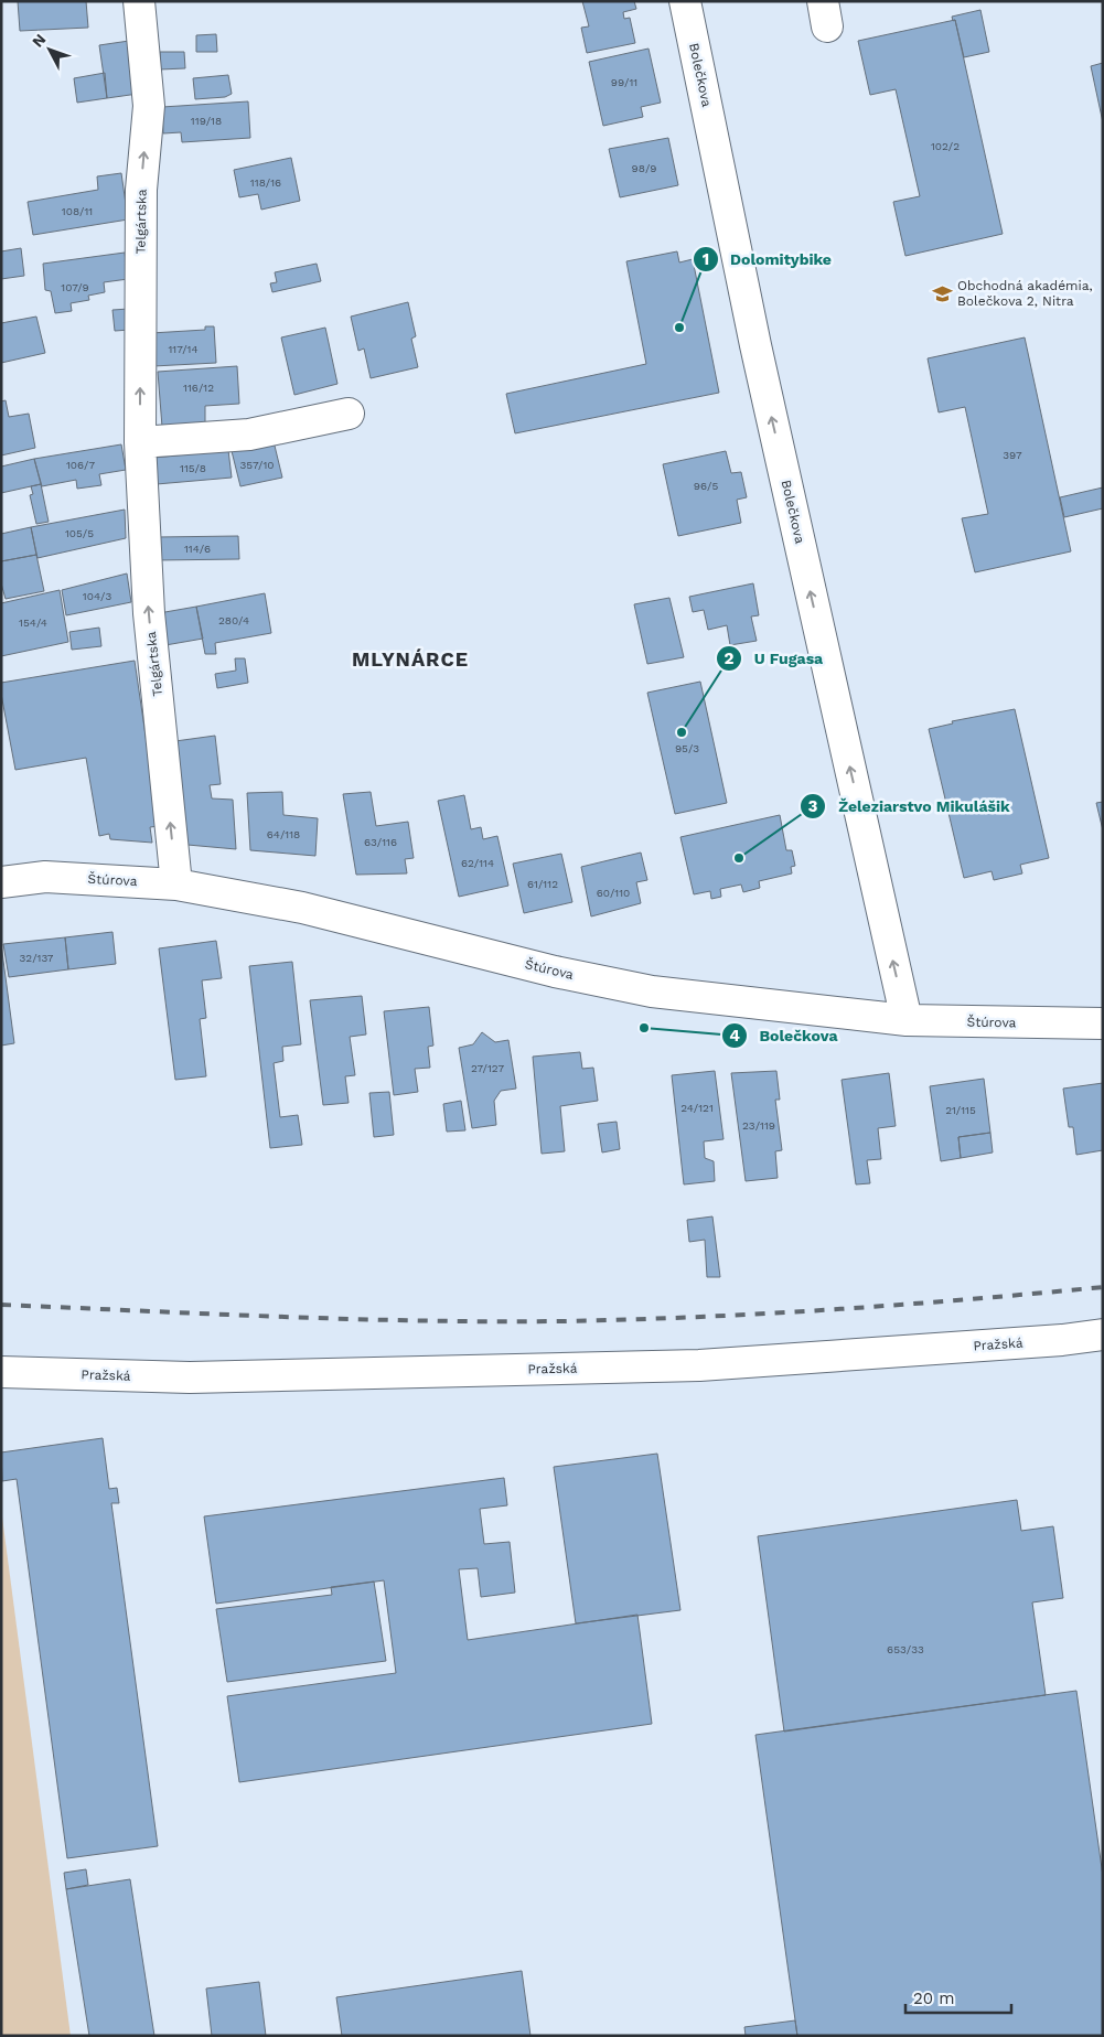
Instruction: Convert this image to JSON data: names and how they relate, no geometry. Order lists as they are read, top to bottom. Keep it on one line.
{"streets":{"street":["Bolečkova","Telgártska","Štúrova","Pražská"]},"crossings":[["Bolečkova","Štúrova"],["Telgártska","Štúrova"]],"one_way":["Bolečkova","Telgártska"],"districts":["MLYNÁRCE"],"places":{"school or university":["Obchodná akadémia, Bolečkova 2, Nitra"],"other":["Dolomitybike","U Fugasa","Železiarstvo Mikulášik","Bolečkova"]},"house_numbers":["99/11","119/18","102/2","98/9","118/16","108/11","107/9","117/14","116/12","397","106/7","357/10","115/8","96/5","105/5","114/6","104/3","280/4","154/4","95/3","64/118","63/116","62/114","61/112","60/110","32/137","27/127","24/121","21/115","23/119","653/33"],"scale_bar":"20 m","north":"top left"}
